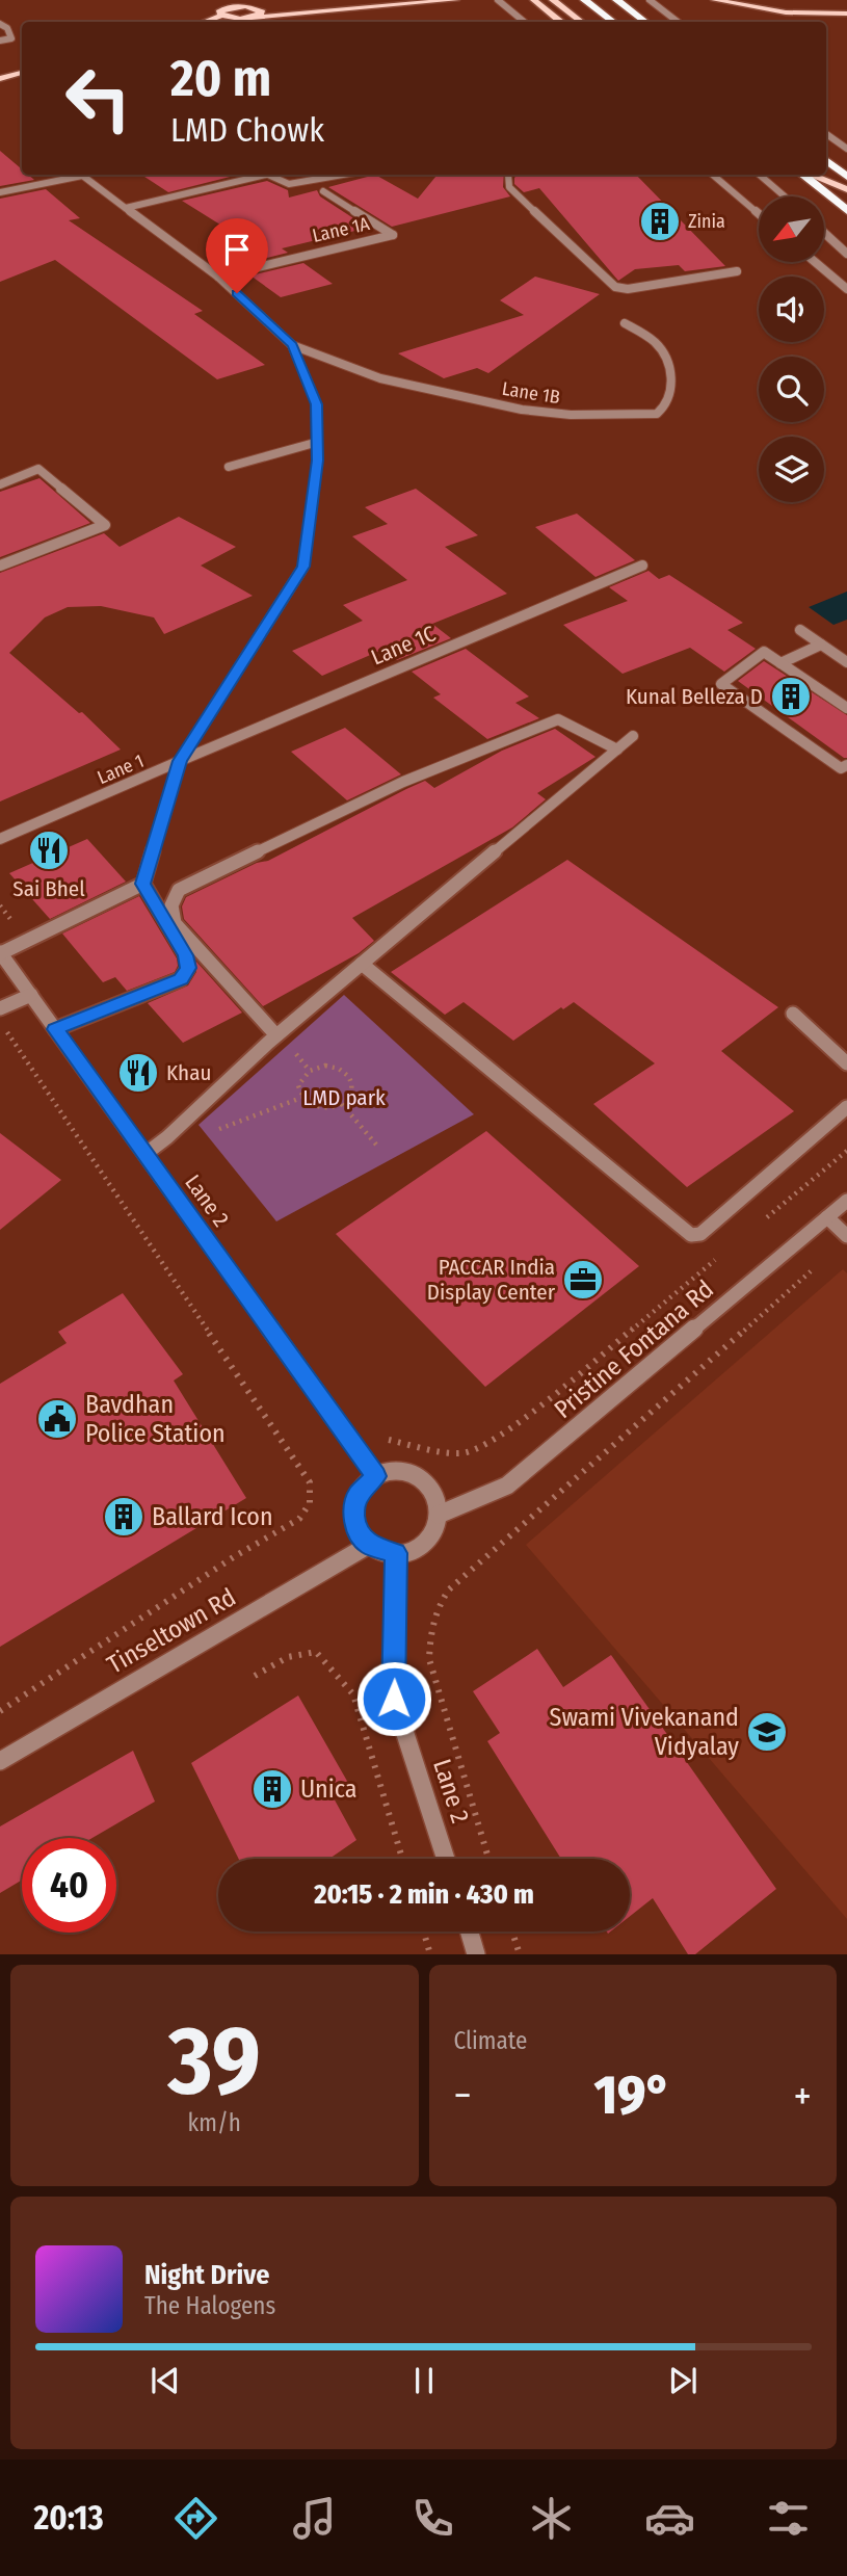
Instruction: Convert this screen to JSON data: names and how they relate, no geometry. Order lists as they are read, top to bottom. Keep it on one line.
{"streets":{"street":["Lane 1A","Lane 1B","Lane 1C","Lane 1","Lane 2","Pristine Fontana Rd","Tinseltown Rd"]},"crossings":[["Lane 1C","Lane 1"],["Lane 2","Pristine Fontana Rd"],["Lane 2","Tinseltown Rd"],["Pristine Fontana Rd","Tinseltown Rd"]],"parks":["LMD park"],"places":{"building":["Zinia","Kunal Belleza D","Ballard Icon","Unica"],"restaurant":["Sai Bhel","Khau"],"office":["PACCAR India Display Center"],"public building":["Bavdhan Police Station"],"school or university":["Swami Vivekanand Vidyalay"]},"north":"bottom left","page":{"turn":["20 m","LMD Chowk"],"limit":"40","trip":"20:15 · 2 min · 430 m","tile":[["39","km/h"],"Climate"],"heat":["−","19°","+"],"song":["Night Drive","The Halogens"],"tabs":"20:13"}}
